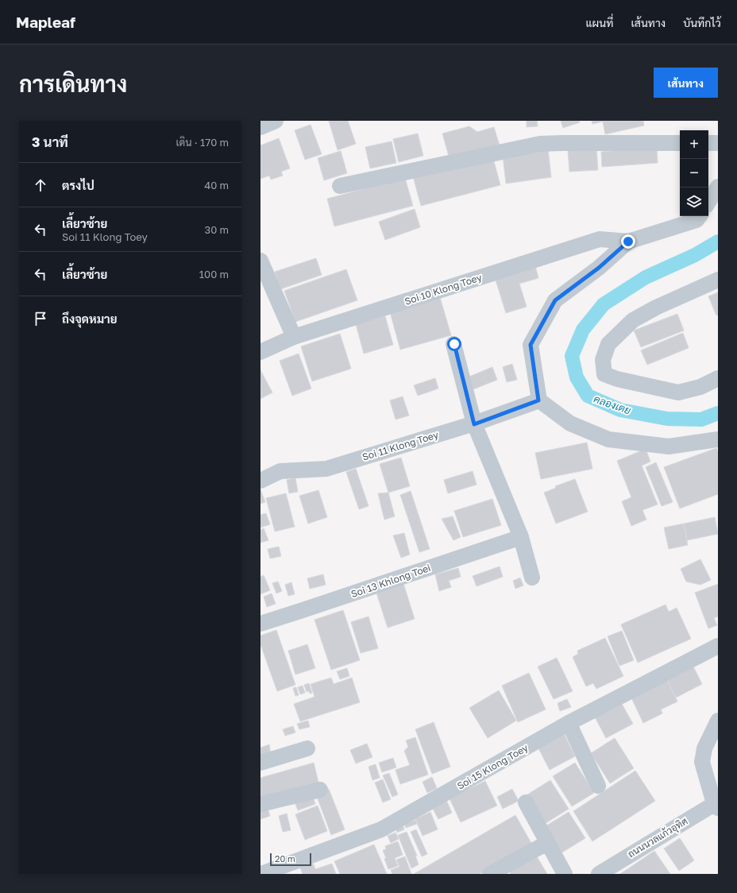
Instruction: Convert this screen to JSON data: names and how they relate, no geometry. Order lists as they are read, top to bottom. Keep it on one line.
{"streets":{"street":["Soi 10 Klong Toey","Soi 11 Klong Toey","Soi 13 Khlong Toei","Soi 15 Klong Toey","ถนนนวลแก้วอุทิศ"]},"water":["คลองเตย"],"scale_bar":"20 m","page":{"header":"Mapleaf","nav":["แผนที่","เส้นทาง","บันทึกไว้"],"buttons":"เส้นทาง","title":"การเดินทาง","heading":["3 นาที","เดิน · 170 m"],"map_buttons":["+","−"],"list":[["ตรงไป","40 m"],["เลี้ยวซ้าย","Soi 11 Klong Toey","30 m"],["เลี้ยวซ้าย","100 m"],"ถึงจุดหมาย"],"scale":"20 m"}}
